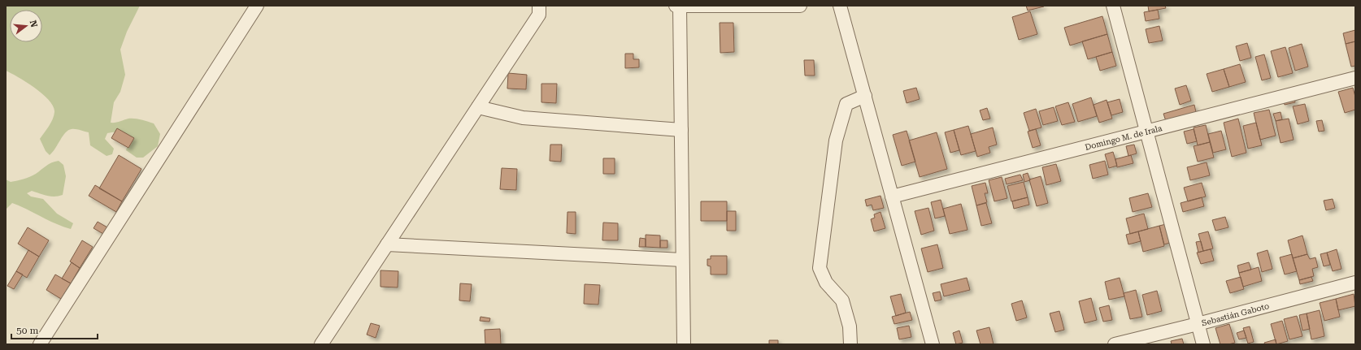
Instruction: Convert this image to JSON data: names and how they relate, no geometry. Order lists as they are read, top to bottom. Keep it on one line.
{"streets":{"street":["Domingo M. de Irala","Sebastián Gaboto"]},"scale_bar":"50 m","north":"right"}
